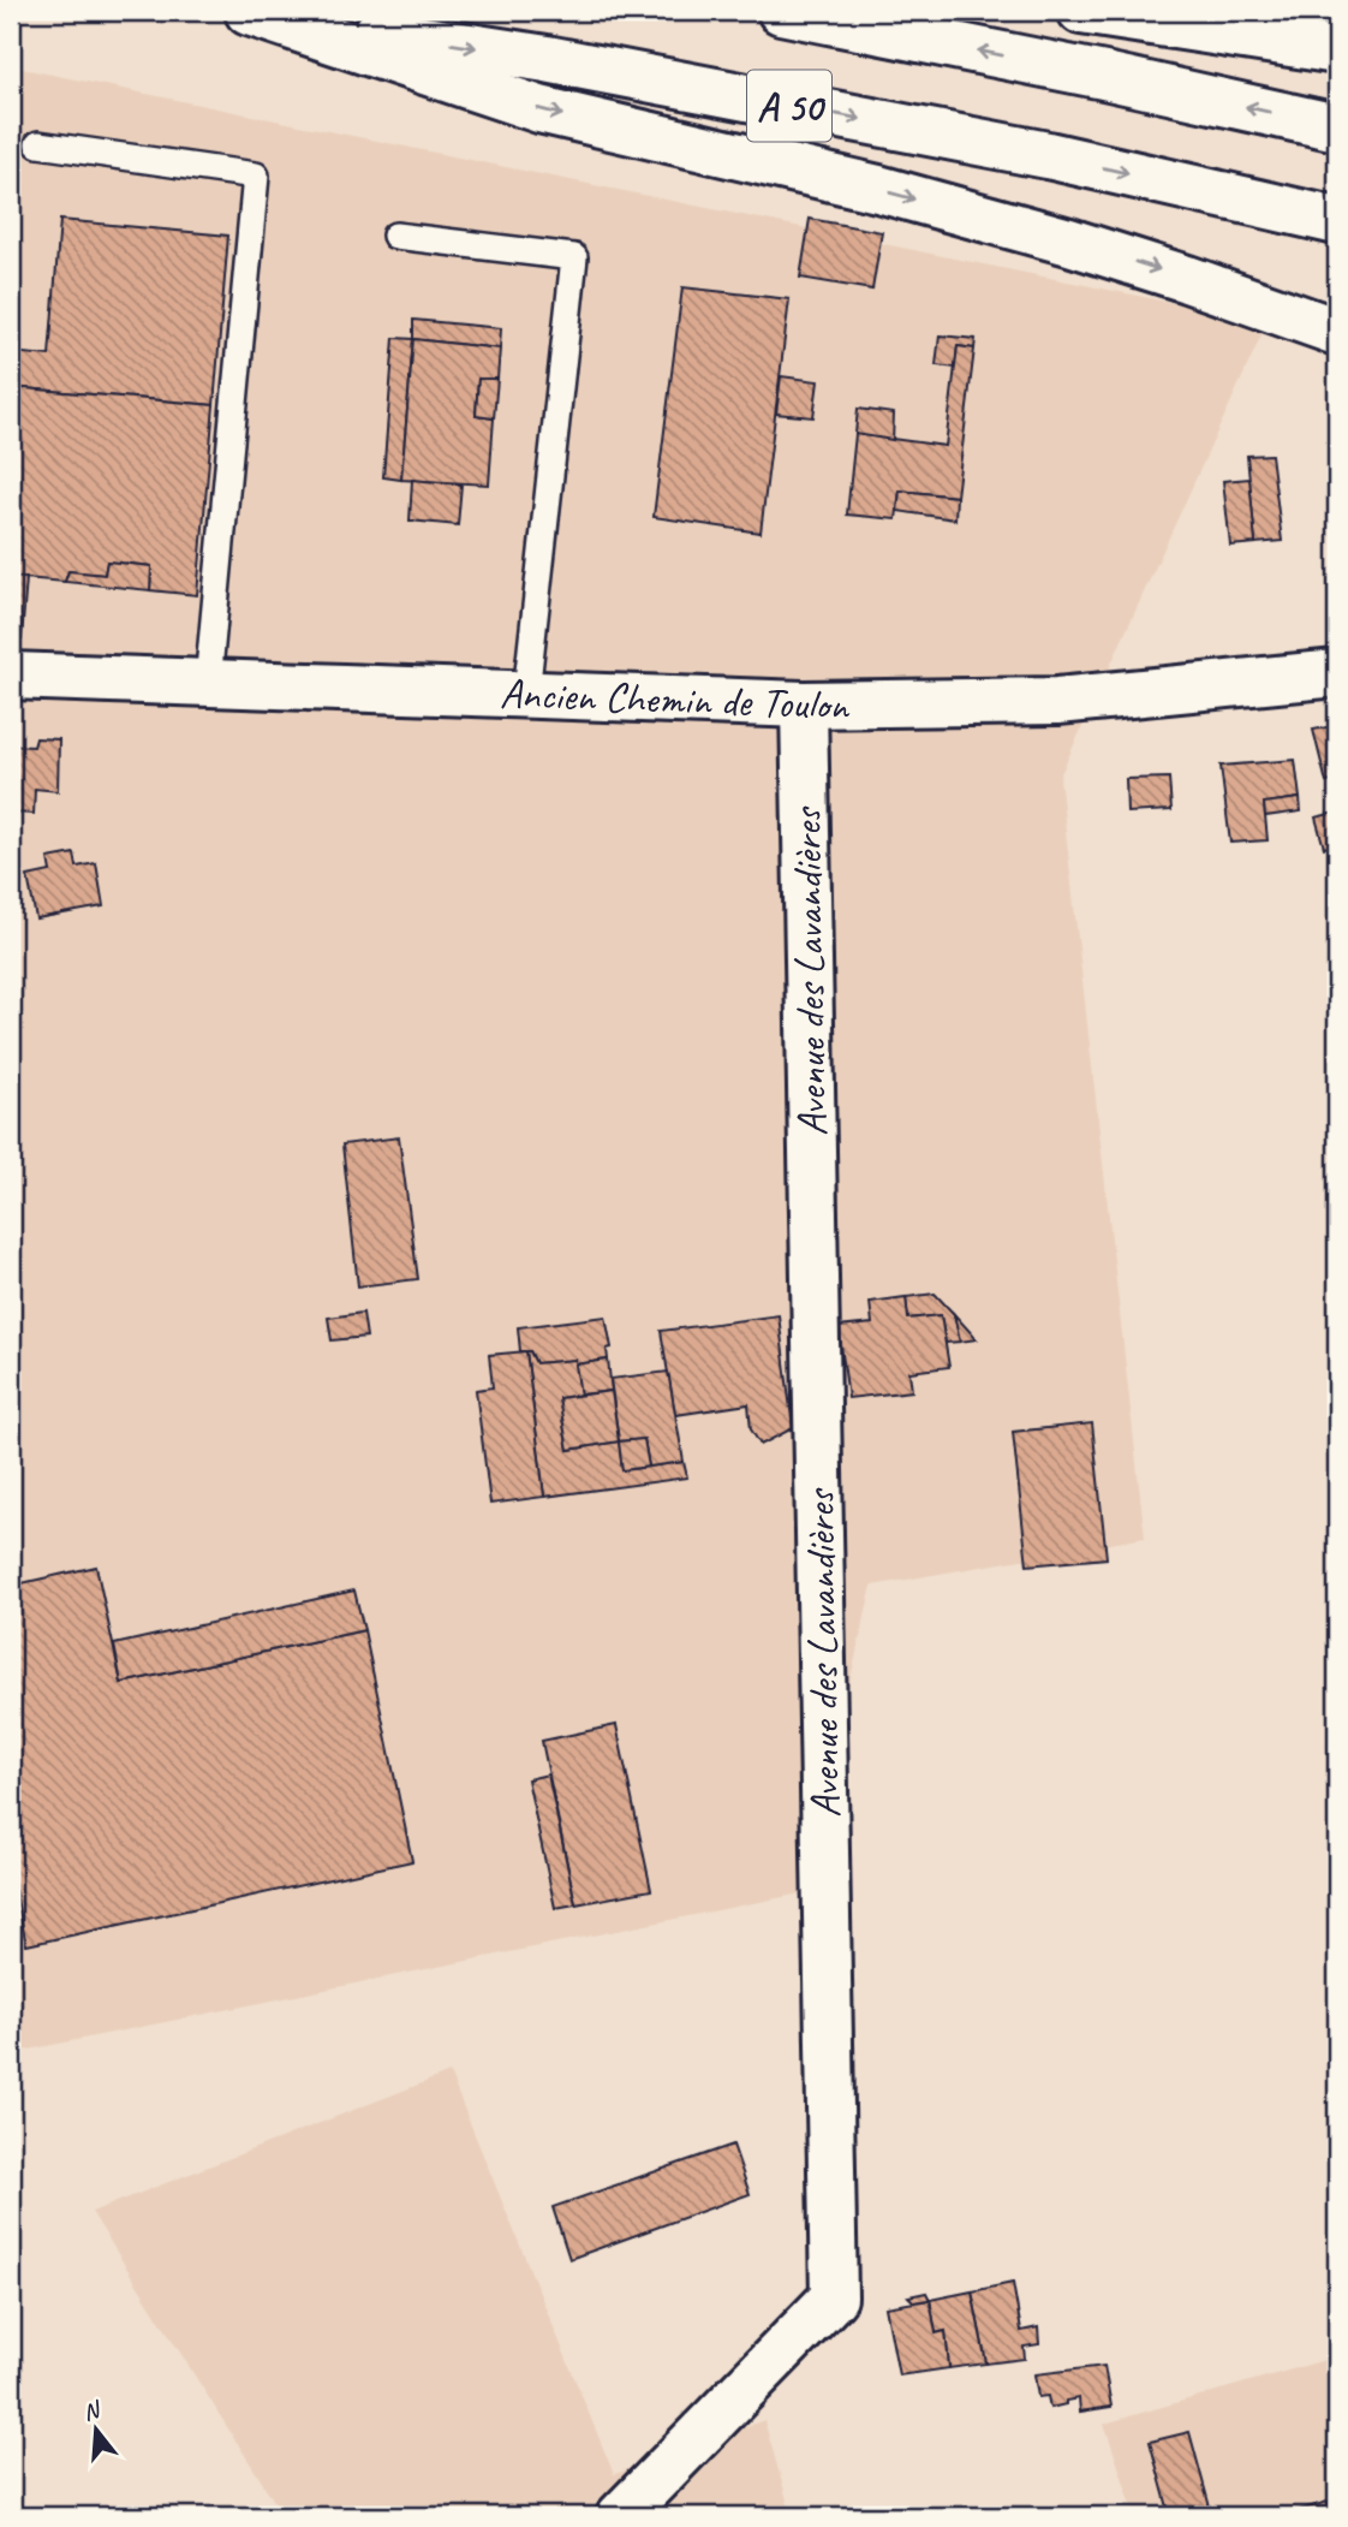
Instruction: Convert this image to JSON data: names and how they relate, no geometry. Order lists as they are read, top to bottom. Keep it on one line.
{"streets":{"main road":["A 50","Ancien Chemin de Toulon","Avenue des Lavandières"]},"crossings":[["Ancien Chemin de Toulon","Avenue des Lavandières"]],"north":"top"}
